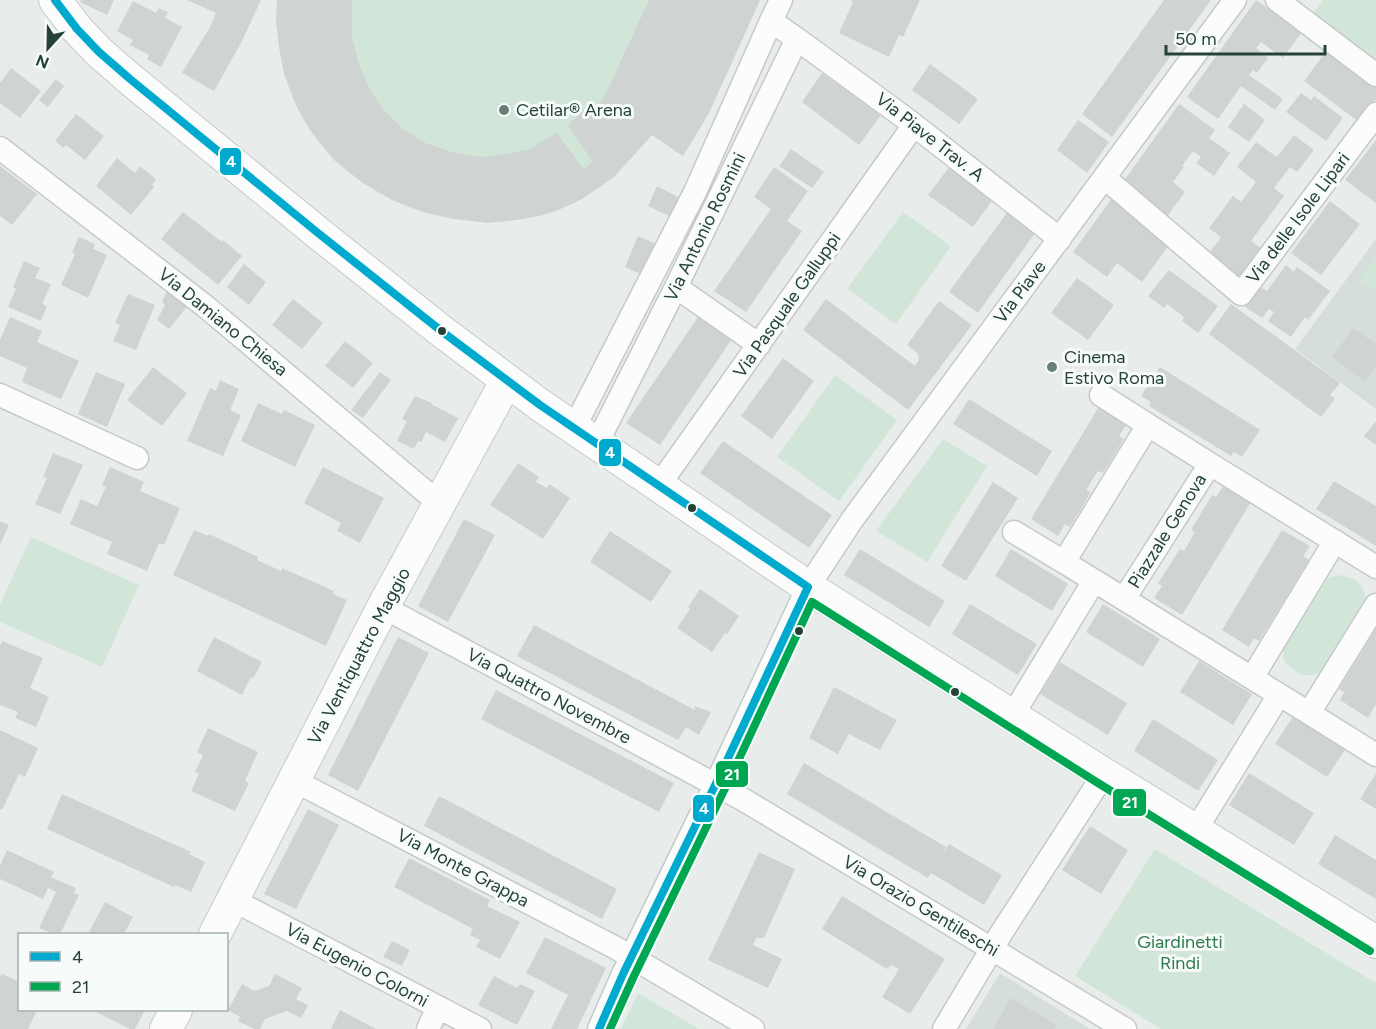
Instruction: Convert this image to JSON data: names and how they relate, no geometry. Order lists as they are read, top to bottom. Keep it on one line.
{"streets":{"street":["Via Piave Trav. A","Via delle Isole Lipari","Via Antonio Rosmini","Via Piave","Via Pasquale Galluppi","Via Damiano Chiesa","Piazzale Genova","Via Ventiquattro Maggio","Via Quattro Novembre","Via Monte Grappa","Via Orazio Gentileschi","Via Eugenio Colorni"]},"crossings":[["Via Piave Trav. A","Via Antonio Rosmini"],["Via Piave Trav. A","Via Piave"],["Via Piave Trav. A","Via Pasquale Galluppi"],["Via delle Isole Lipari","Via Piave"],["Via Piave","Via Quattro Novembre"],["Via Piave","Via Monte Grappa"],["Via Piave","Via Orazio Gentileschi"],["Via Damiano Chiesa","Via Ventiquattro Maggio"],["Via Ventiquattro Maggio","Via Quattro Novembre"],["Via Ventiquattro Maggio","Via Monte Grappa"],["Via Ventiquattro Maggio","Via Eugenio Colorni"],["Via Quattro Novembre","Via Orazio Gentileschi"]],"parks":["Giardinetti Rindi"],"places":["Cetilar® Arena","Cinema Estivo Roma"],"lines":["transit line 4","transit line 21"],"legend":["4","21"],"scale_bar":"50 m","north":"bottom"}
